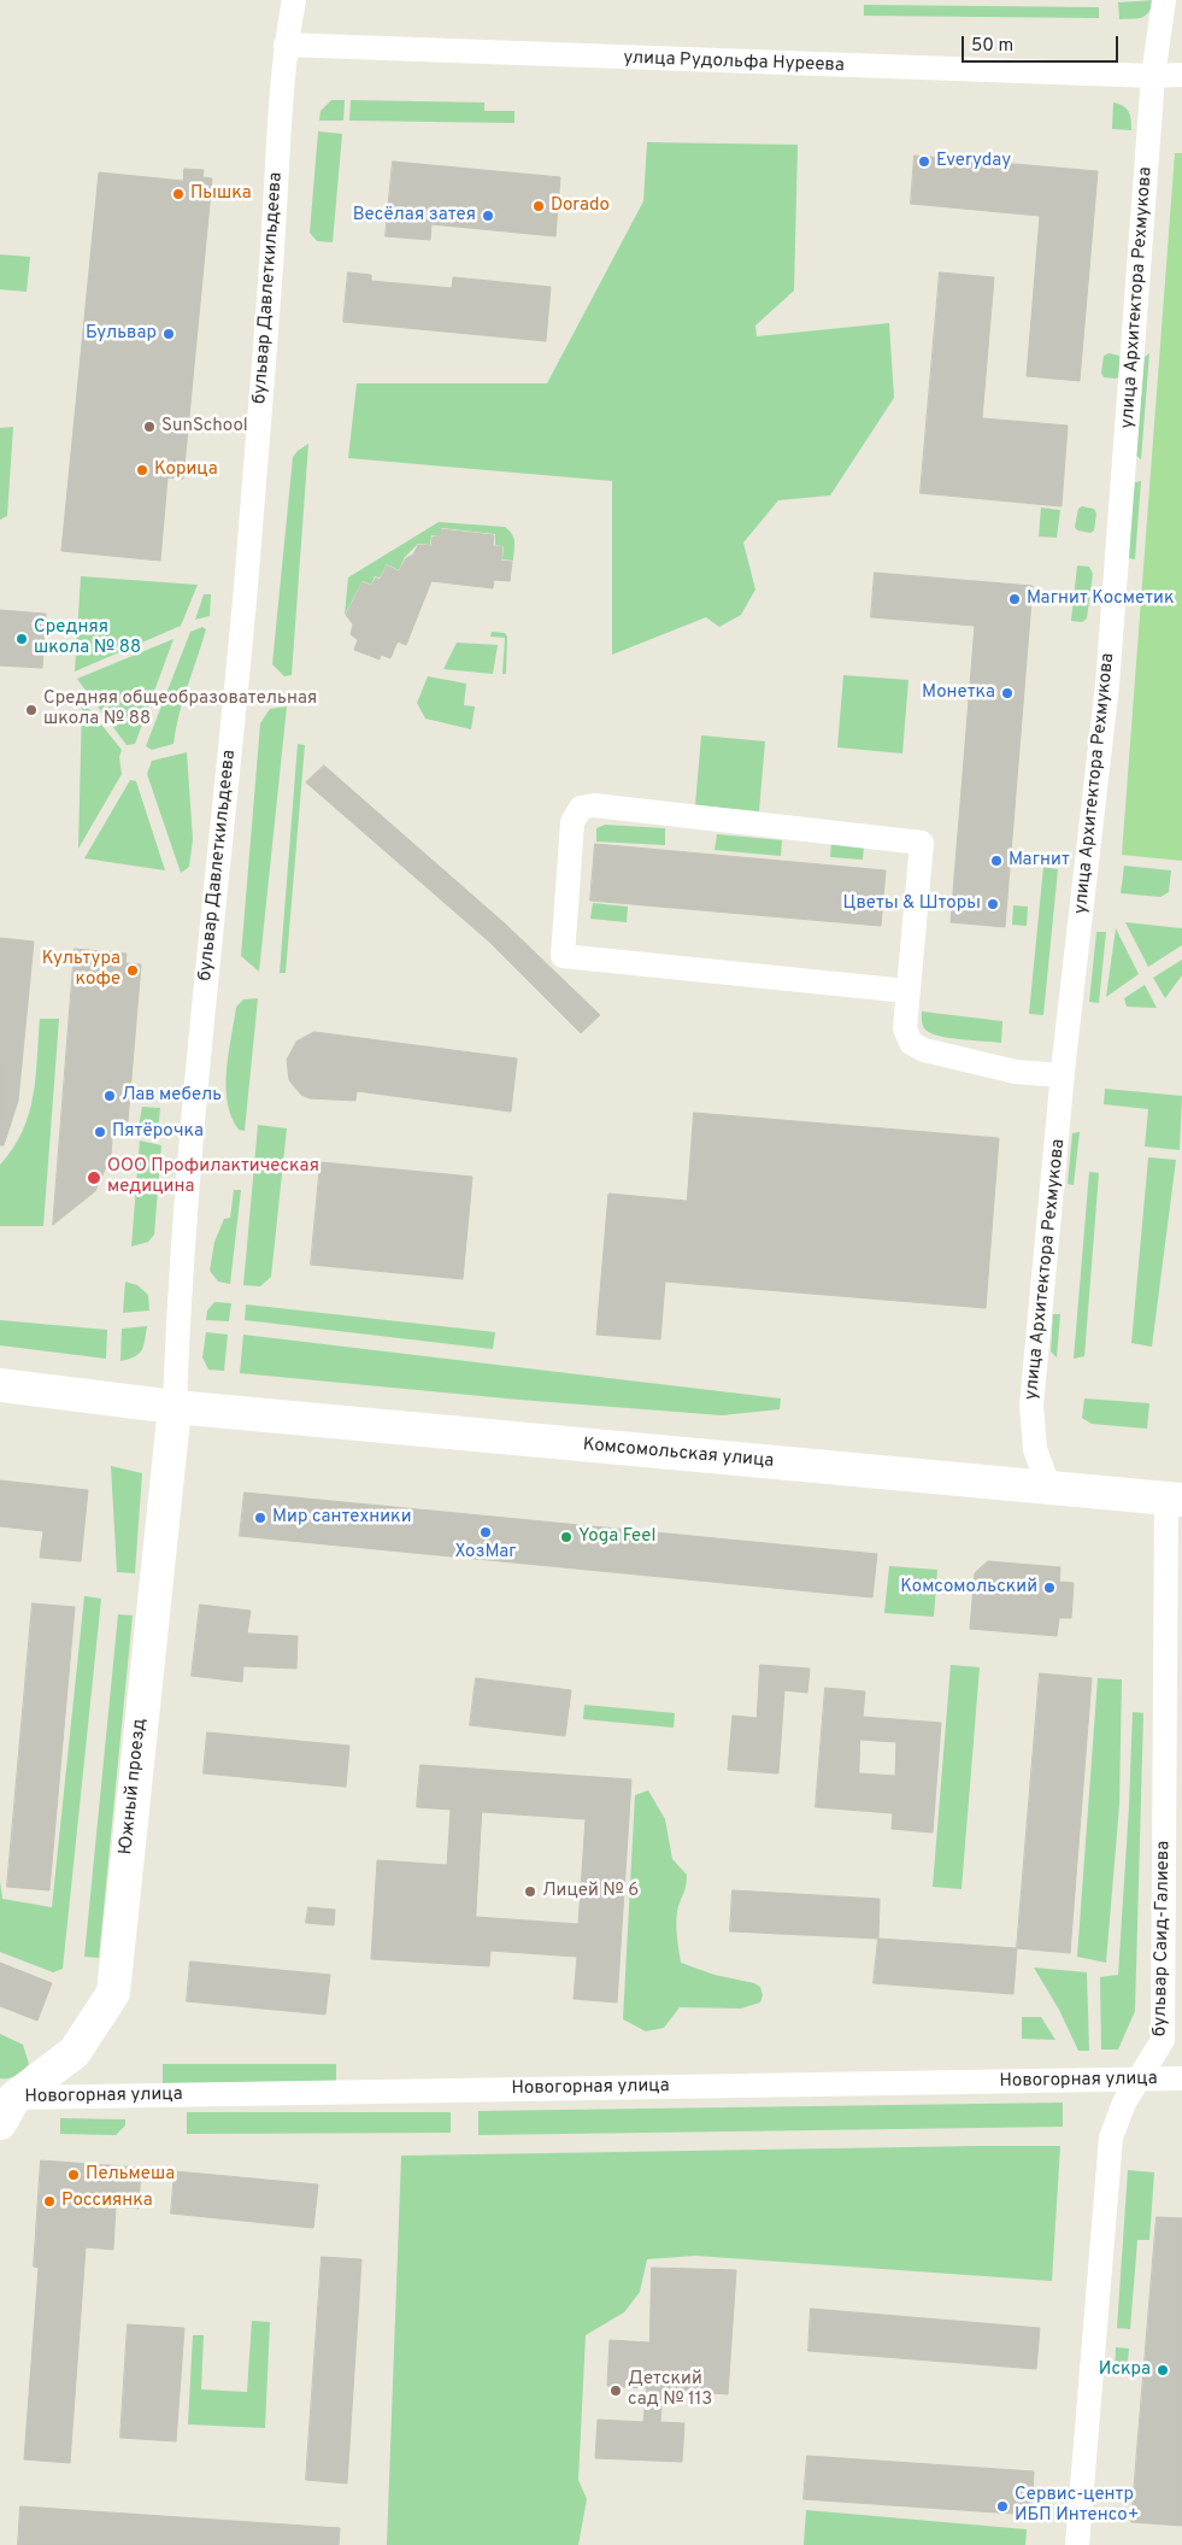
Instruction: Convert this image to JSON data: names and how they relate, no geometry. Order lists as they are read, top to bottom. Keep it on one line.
{"streets":{"main road":["Комсомольская улица","Южный проезд"],"street":["улица Рудольфа Нуреева","бульвар Давлеткильдеева","улица Архитектора Рехмукова","бульвар Саид-Галиева","Новогорная улица"]},"crossings":[["улица Рудольфа Нуреева","бульвар Давлеткильдеева"],["улица Рудольфа Нуреева","улица Архитектора Рехмукова"],["бульвар Давлеткильдеева","Комсомольская улица"],["бульвар Давлеткильдеева","Южный проезд"],["улица Архитектора Рехмукова","Комсомольская улица"],["Комсомольская улица","Южный проезд"],["Комсомольская улица","бульвар Саид-Галиева"],["Южный проезд","Новогорная улица"],["бульвар Саид-Галиева","Новогорная улица"]],"places":["Everyday","Пышка","Dorado","Весёлая затея","Бульвар","SunSchool","Корица","Магнит Косметик","Средняя школа № 88","Монетка","Средняя общеобразовательная школа № 88","Магнит","Цветы & Шторы","Культура кофе","Лав мебель","Пятёрочка","ООО Профилактическая медицина","Мир сантехники","ХозМаг","Yoga Feel","Комсомольский","Лицей № 6","Пельмеша","Россиянка","Искра","Детский сад № 113","Сервис-центр ИБП Интенсо+"],"scale_bar":"50 m"}
